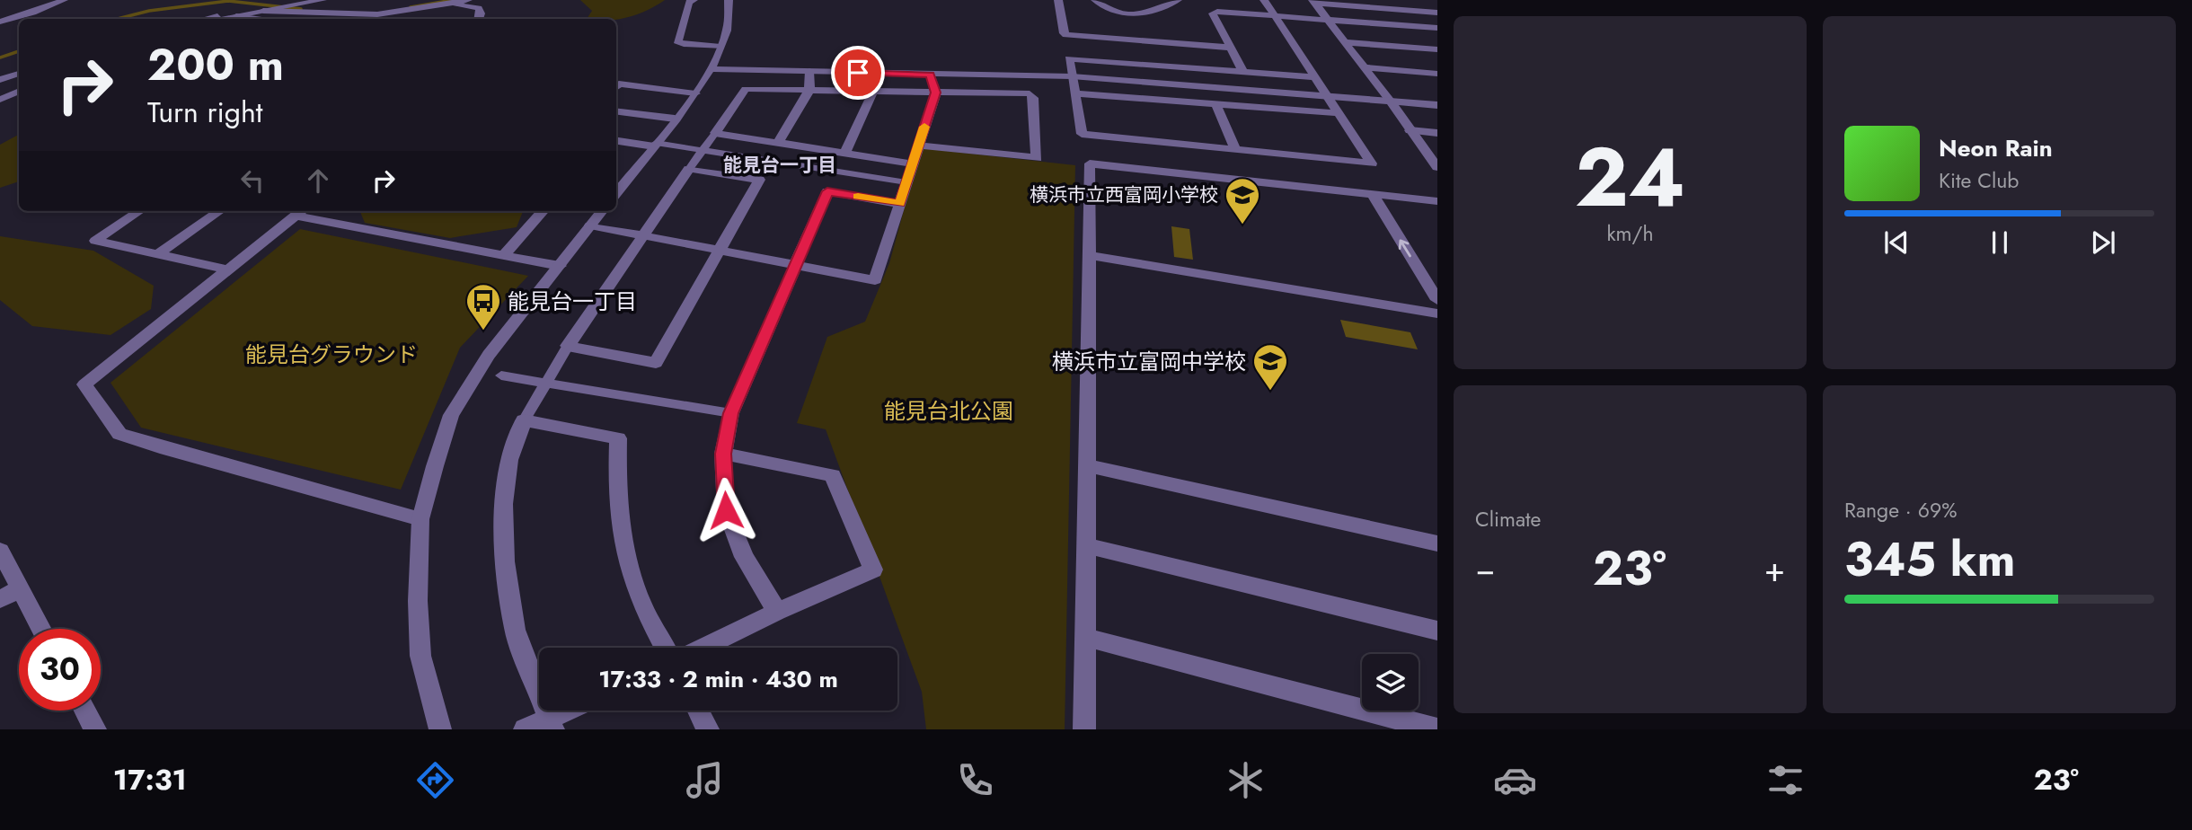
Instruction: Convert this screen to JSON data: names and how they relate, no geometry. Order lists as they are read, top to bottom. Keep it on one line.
{"districts":["能見台一丁目"],"parks":["能見台グラウンド","能見台北公園"],"places":{"school or university":["横浜市立西富岡小学校","横浜市立富岡中学校"],"bus stop":["能見台一丁目"]},"page":{"tile":[["24","km/h"],"Climate",["Range · 69%","345 km"]],"turn":["200 m","Turn right"],"song":["Neon Rain","Kite Club"],"heat":["−","23°","+"],"limit":"30","trip":"17:33 · 2 min · 430 m","tabs":["17:31","23°"]}}
